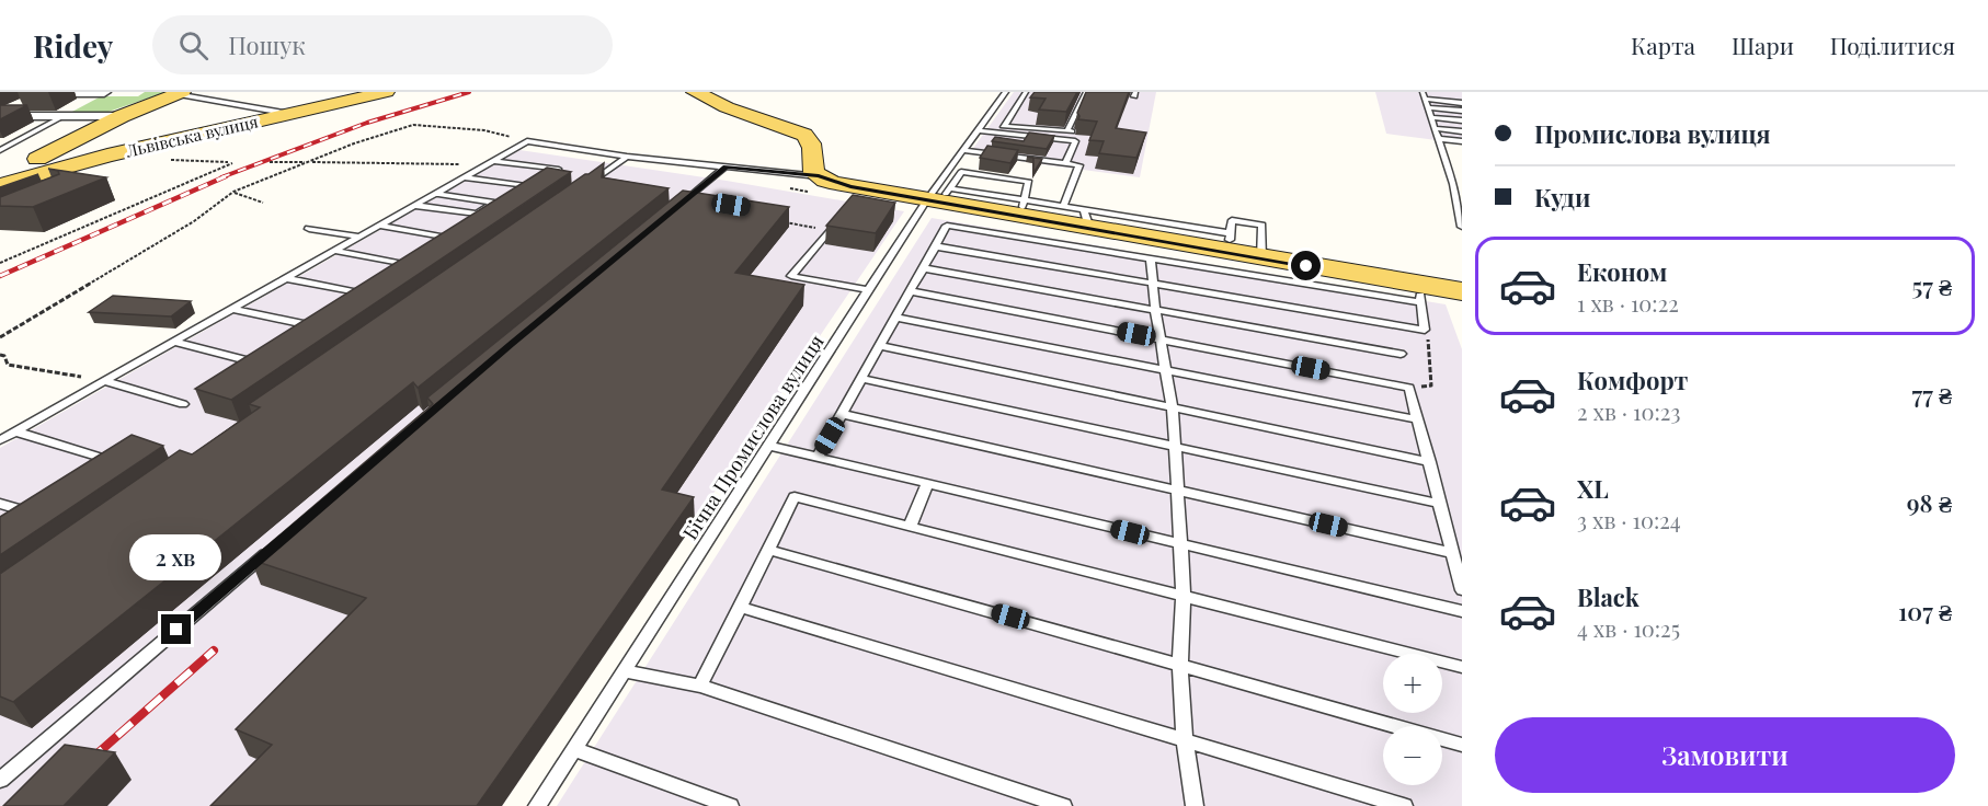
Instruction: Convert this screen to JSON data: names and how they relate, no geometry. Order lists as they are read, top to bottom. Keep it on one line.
{"streets":{"main road":["Львівська вулиця"],"lane":["Бічна Промислова вулиця"]},"page":{"header":"Ridey","search":"Пошук","nav":["Карта","Шари","Поділитися"],"banner":["Промислова вулиця","Куди"],"list":[{"name":"Економ","note":"1 хв · 10:22","value":"57 ₴"},{"name":"Комфорт","note":"2 хв · 10:23","value":"77 ₴"},{"name":"XL","note":"3 хв · 10:24","value":"98 ₴"},{"name":"Black","note":"4 хв · 10:25","value":"107 ₴"}],"bubble":"2 хв","map_buttons":["+","−"],"buttons":"Замовити"}}
